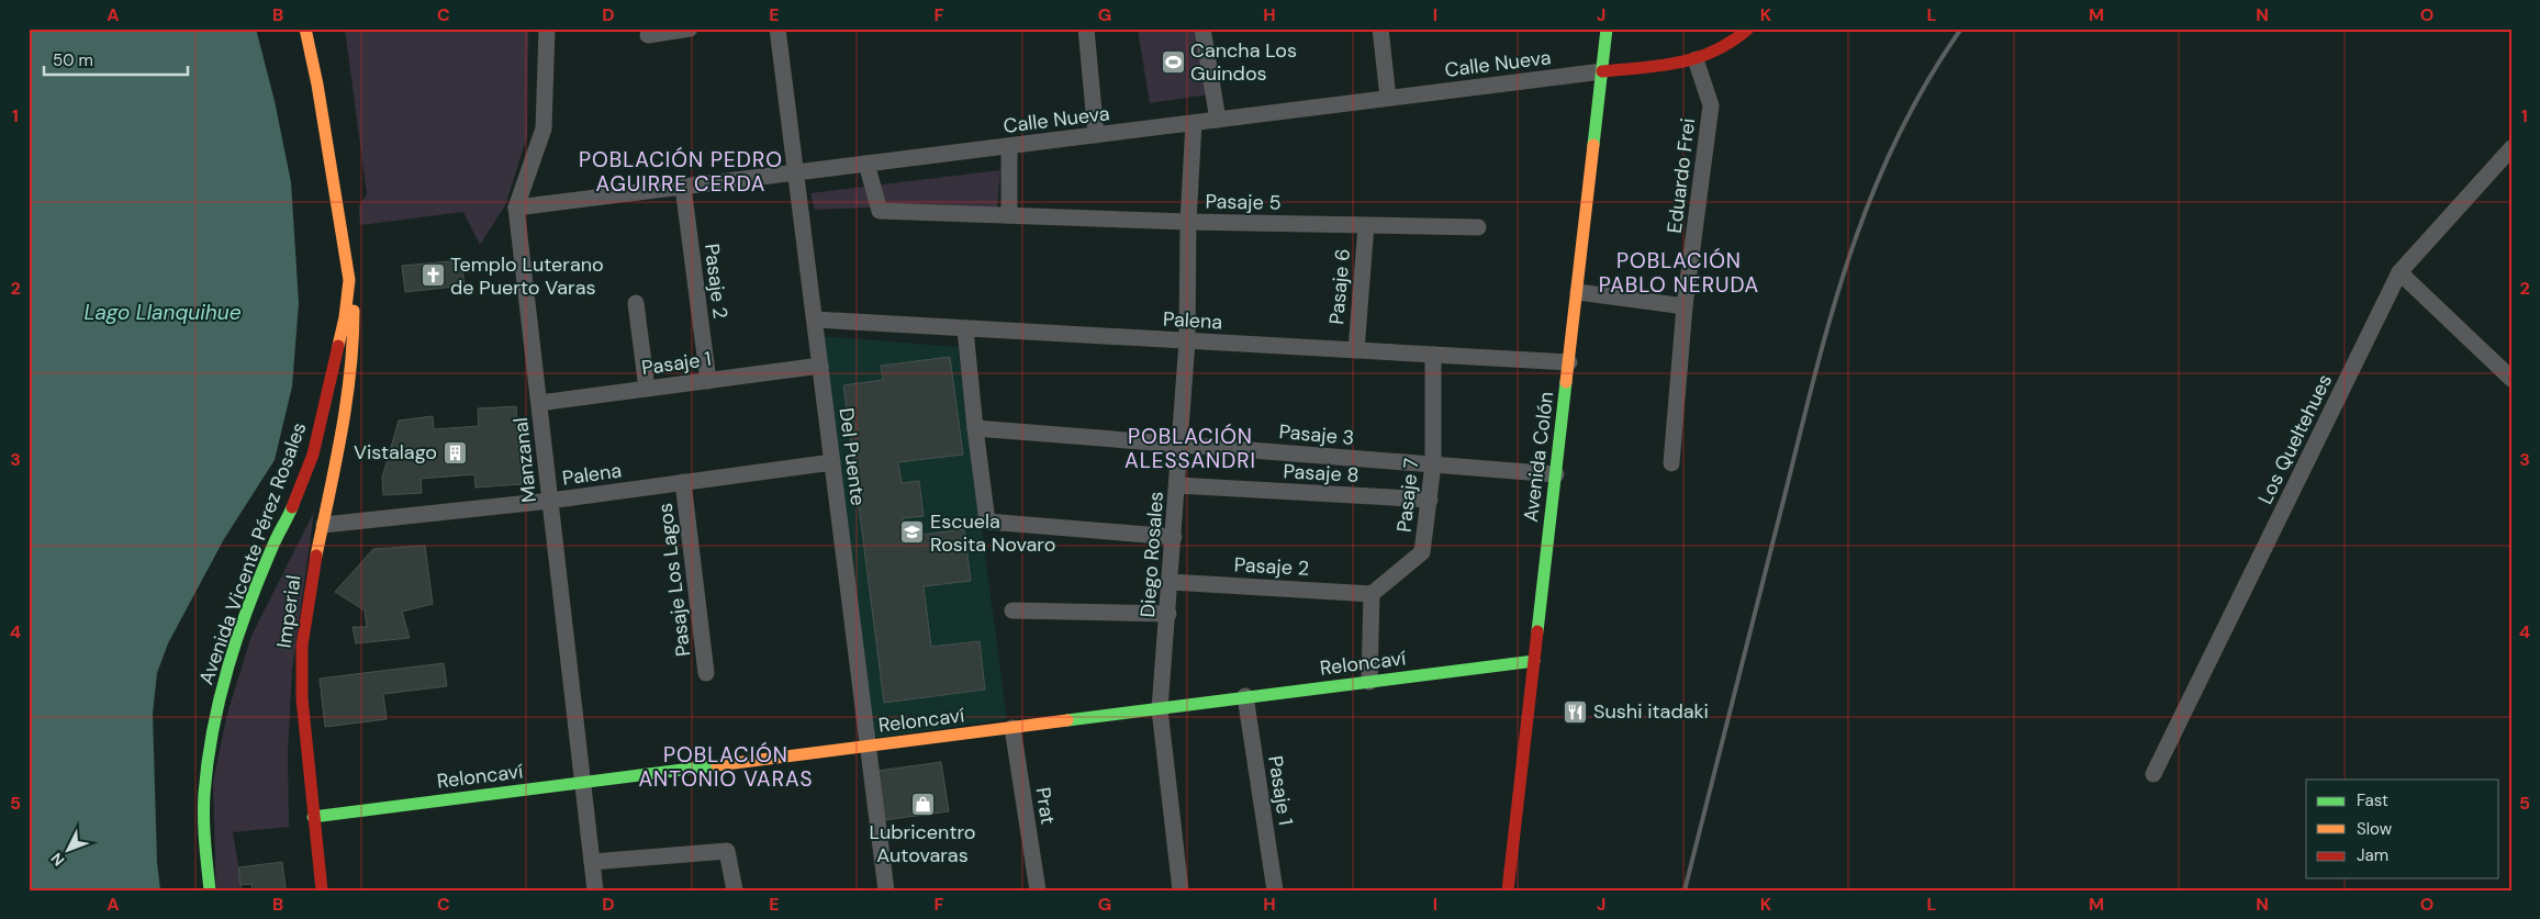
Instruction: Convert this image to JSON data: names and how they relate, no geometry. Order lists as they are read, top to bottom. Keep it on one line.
{"streets":{"street":["Calle Nueva","Eduardo Frei","Pasaje 5","Pasaje 2","Pasaje 6","Palena","Pasaje 1","Pasaje 3","Los Queltehues","Del Puente","Avenida Colón","Manzanal","Pasaje 8","Pasaje 7","Avenida Vicente Pérez Rosales","Diego Rosales","Pasaje Los Lagos","Imperial","Reloncaví","Prat"]},"crossings":[["Calle Nueva","Pasaje 5"],["Calle Nueva","Pasaje 2"],["Calle Nueva","Del Puente"],["Calle Nueva","Avenida Colón"],["Calle Nueva","Manzanal"],["Calle Nueva","Diego Rosales"],["Pasaje 5","Pasaje 6"],["Pasaje 5","Diego Rosales"],["Pasaje 2","Pasaje 1"],["Pasaje 2","Pasaje 7"],["Pasaje 2","Diego Rosales"],["Pasaje 6","Palena"],["Palena","Del Puente"],["Palena","Avenida Colón"],["Palena","Manzanal"],["Palena","Pasaje 7"],["Palena","Diego Rosales"],["Palena","Pasaje Los Lagos"],["Palena","Imperial"],["Pasaje 1","Del Puente"],["Pasaje 1","Manzanal"],["Pasaje 1","Reloncaví"],["Pasaje 3","Avenida Colón"],["Pasaje 3","Pasaje 7"],["Pasaje 3","Diego Rosales"],["Del Puente","Reloncaví"],["Avenida Colón","Reloncaví"],["Manzanal","Reloncaví"],["Pasaje 8","Pasaje 7"],["Pasaje 8","Diego Rosales"],["Avenida Vicente Pérez Rosales","Imperial"],["Diego Rosales","Reloncaví"],["Imperial","Reloncaví"],["Reloncaví","Prat"]],"districts":["POBLACIÓN PEDRO AGUIRRE CERDA","POBLACIÓN PABLO NERUDA","POBLACIÓN ALESSANDRI","POBLACIÓN ANTONIO VARAS"],"water":["Lago Llanquihue"],"places":{"sports":["Cancha Los Guindos"],"church":["Templo Luterano de Puerto Varas"],"building":["Vistalago"],"school or university":["Escuela Rosita Novaro"],"restaurant":["Sushi itadaki"],"shop":["Lubricentro Autovaras"]},"legend":["Fast","Slow","Jam"],"scale_bar":"50 m","north":"bottom left","grid":{"columns":["A","B","C","D","E","F","G","H","I","J","K","L","M","N","O"],"rows":["1","2","3","4","5"]}}
